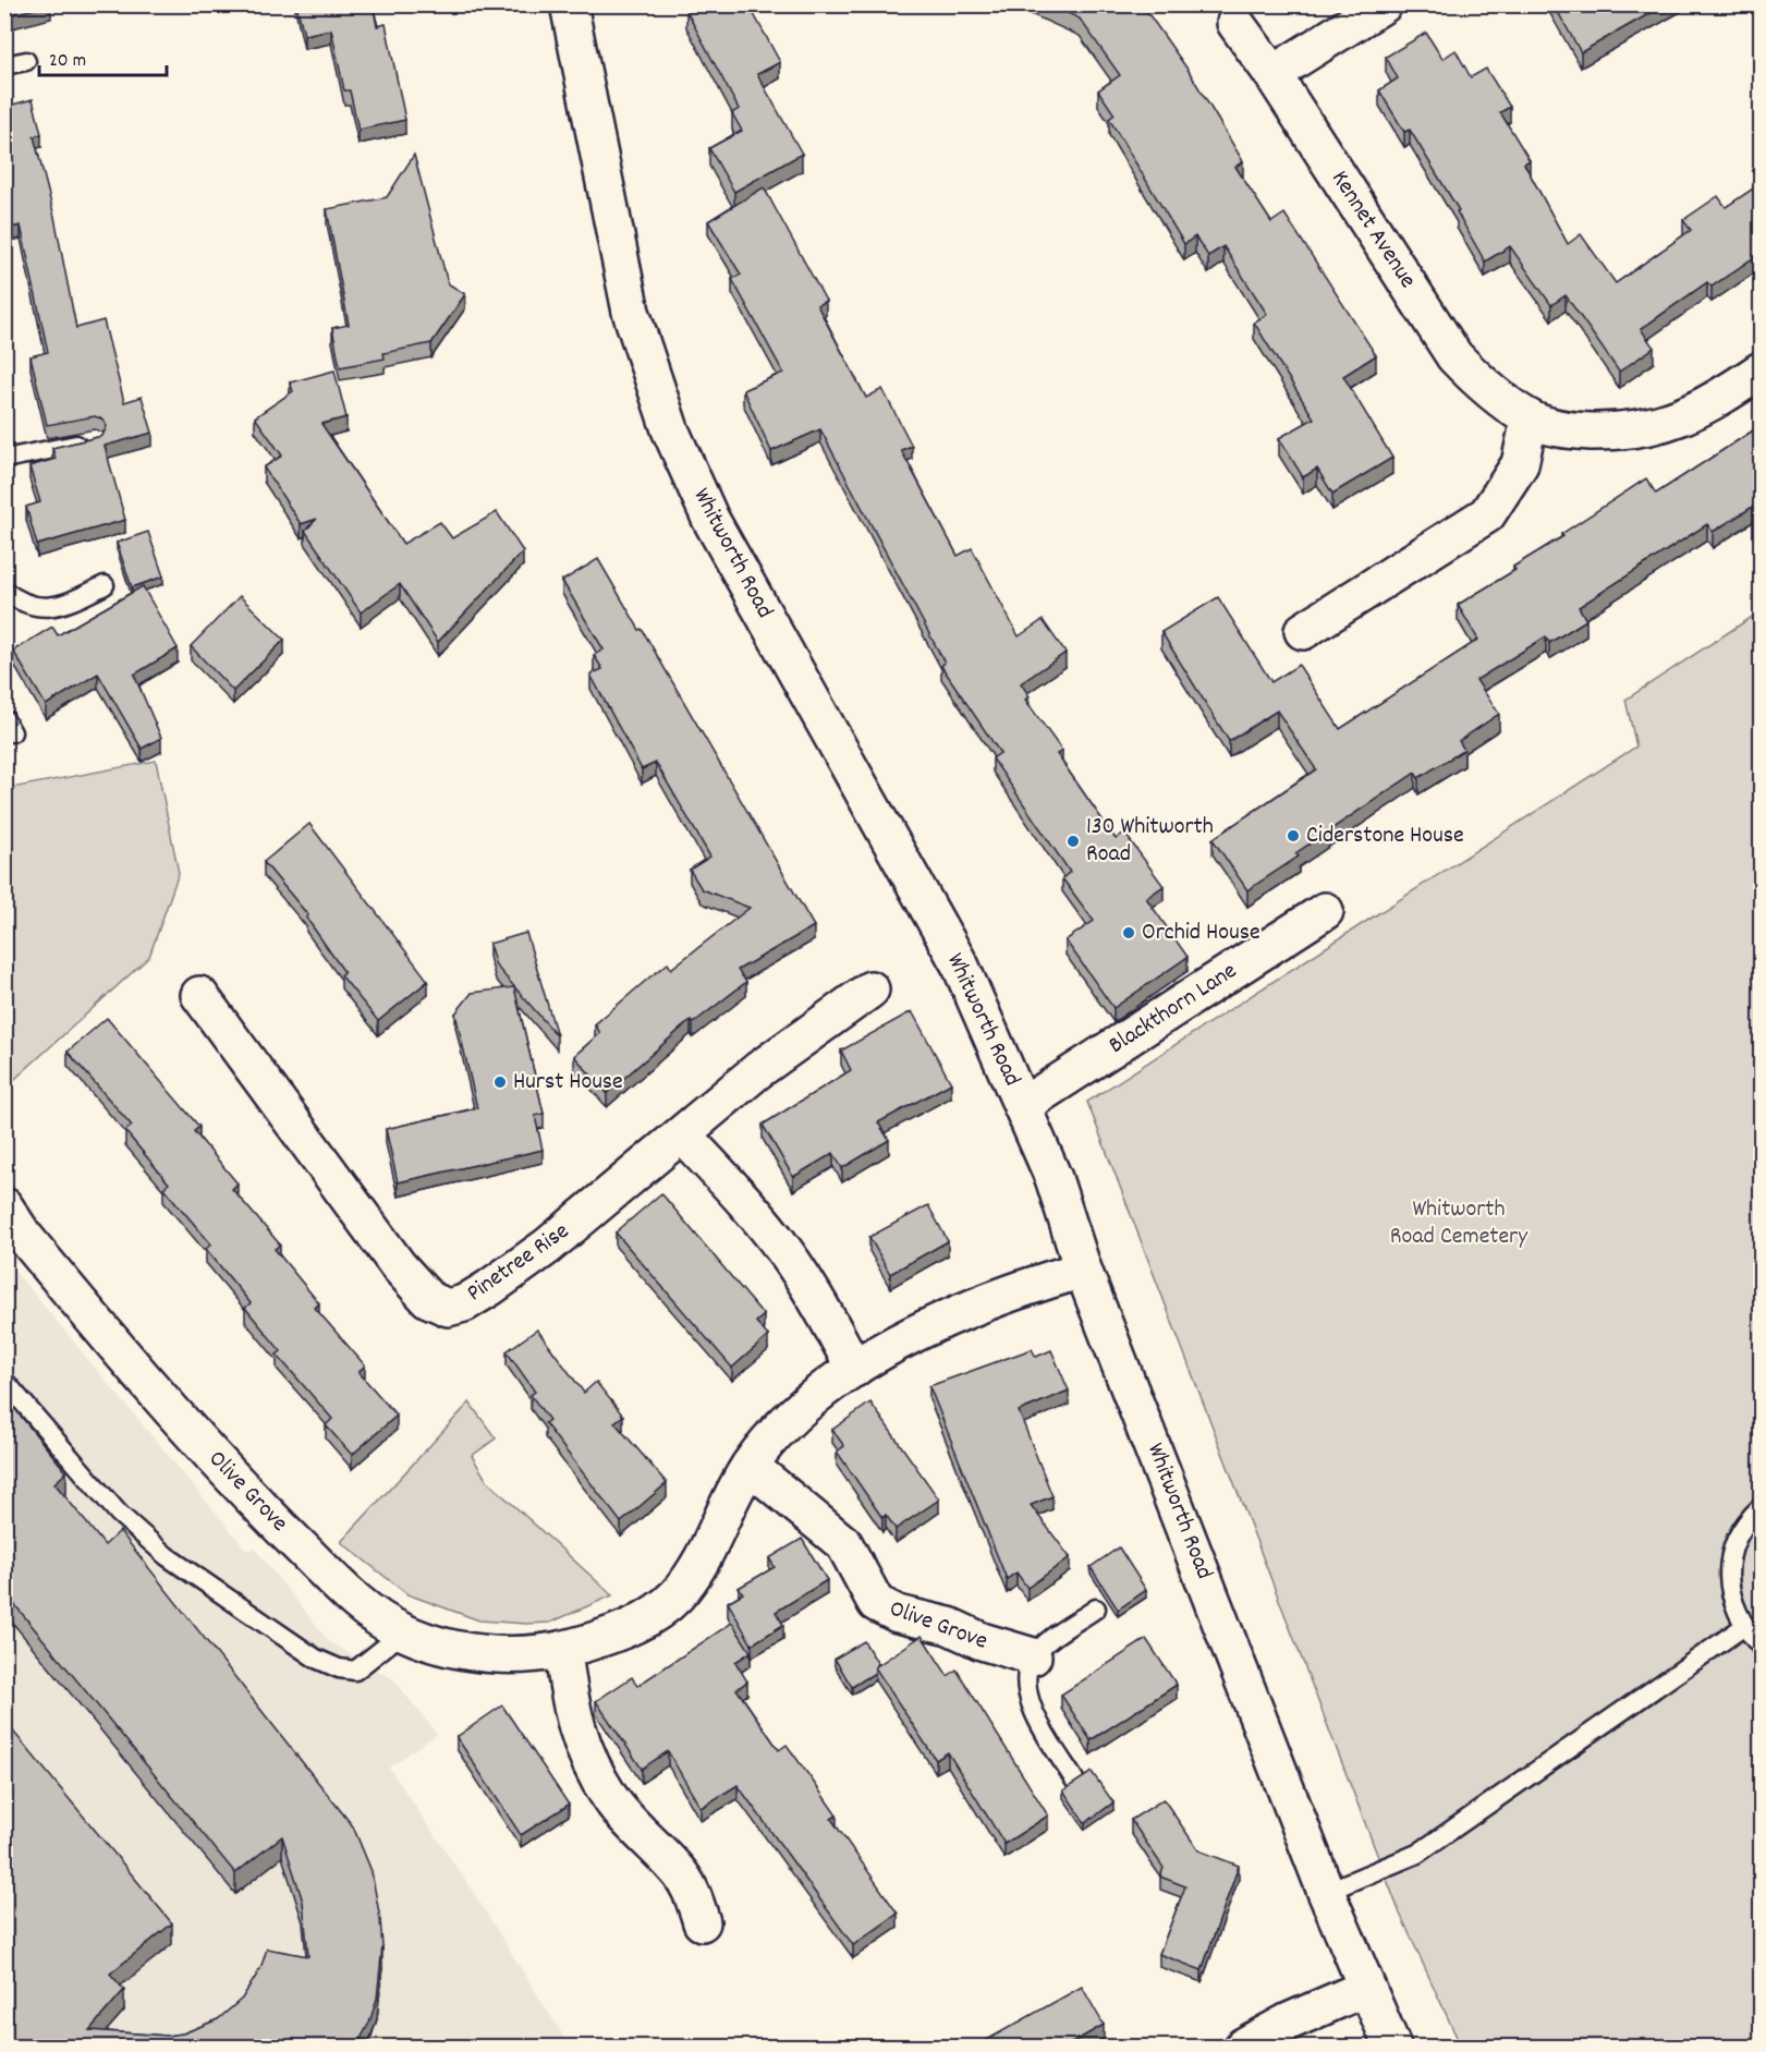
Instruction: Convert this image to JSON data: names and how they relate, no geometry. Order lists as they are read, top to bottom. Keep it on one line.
{"streets":{"street":["Kennet Avenue","Whitworth Road","Blackthorn Lane","Pinetree Rise","Olive Grove"]},"crossings":[["Whitworth Road","Blackthorn Lane"],["Whitworth Road","Olive Grove"]],"parks":["Whitworth Road Cemetery"],"places":["Ciderstone House","130 Whitworth Road","Orchid House","Hurst House"],"scale_bar":"20 m"}
